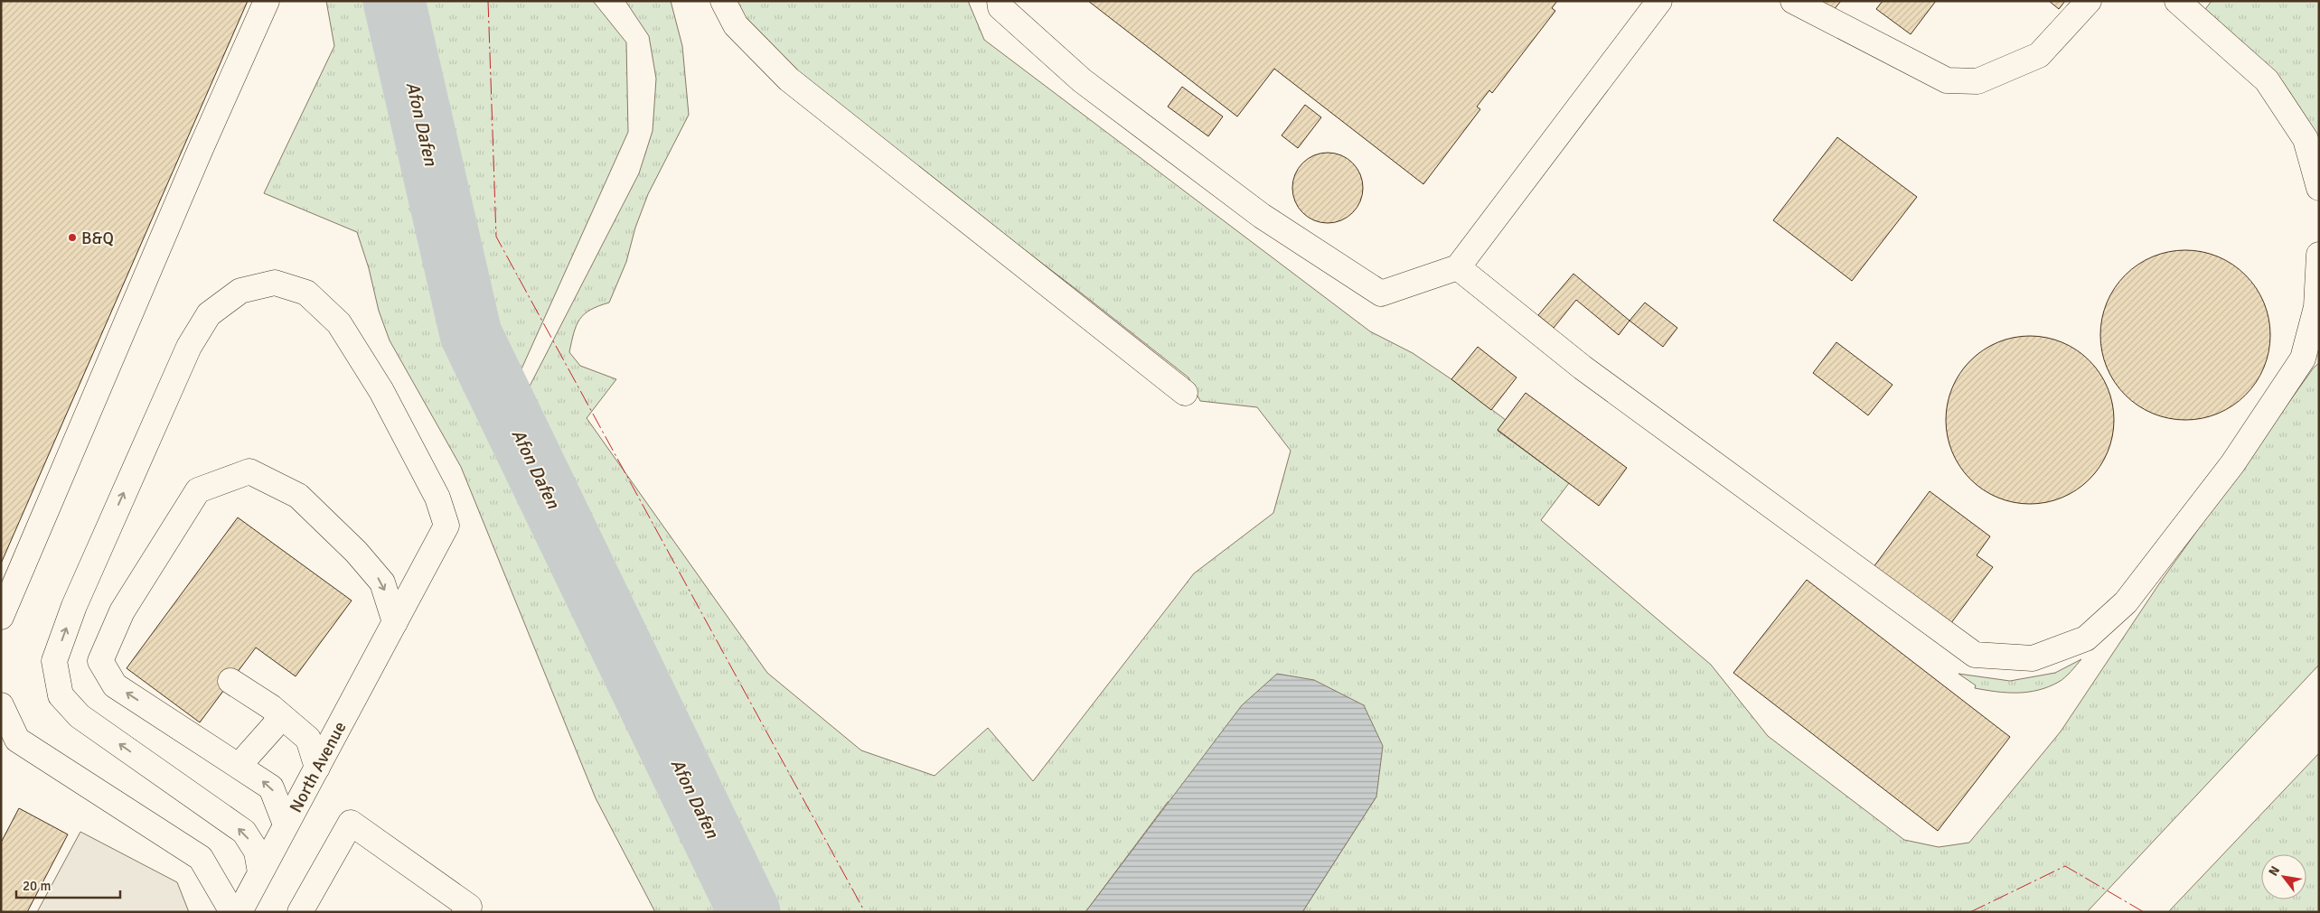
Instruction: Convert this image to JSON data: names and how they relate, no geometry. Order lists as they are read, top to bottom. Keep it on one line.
{"streets":{"street":["North Avenue"]},"water":["Afon Dafen"],"places":["B&Q"],"scale_bar":"20 m","north":"top left"}
